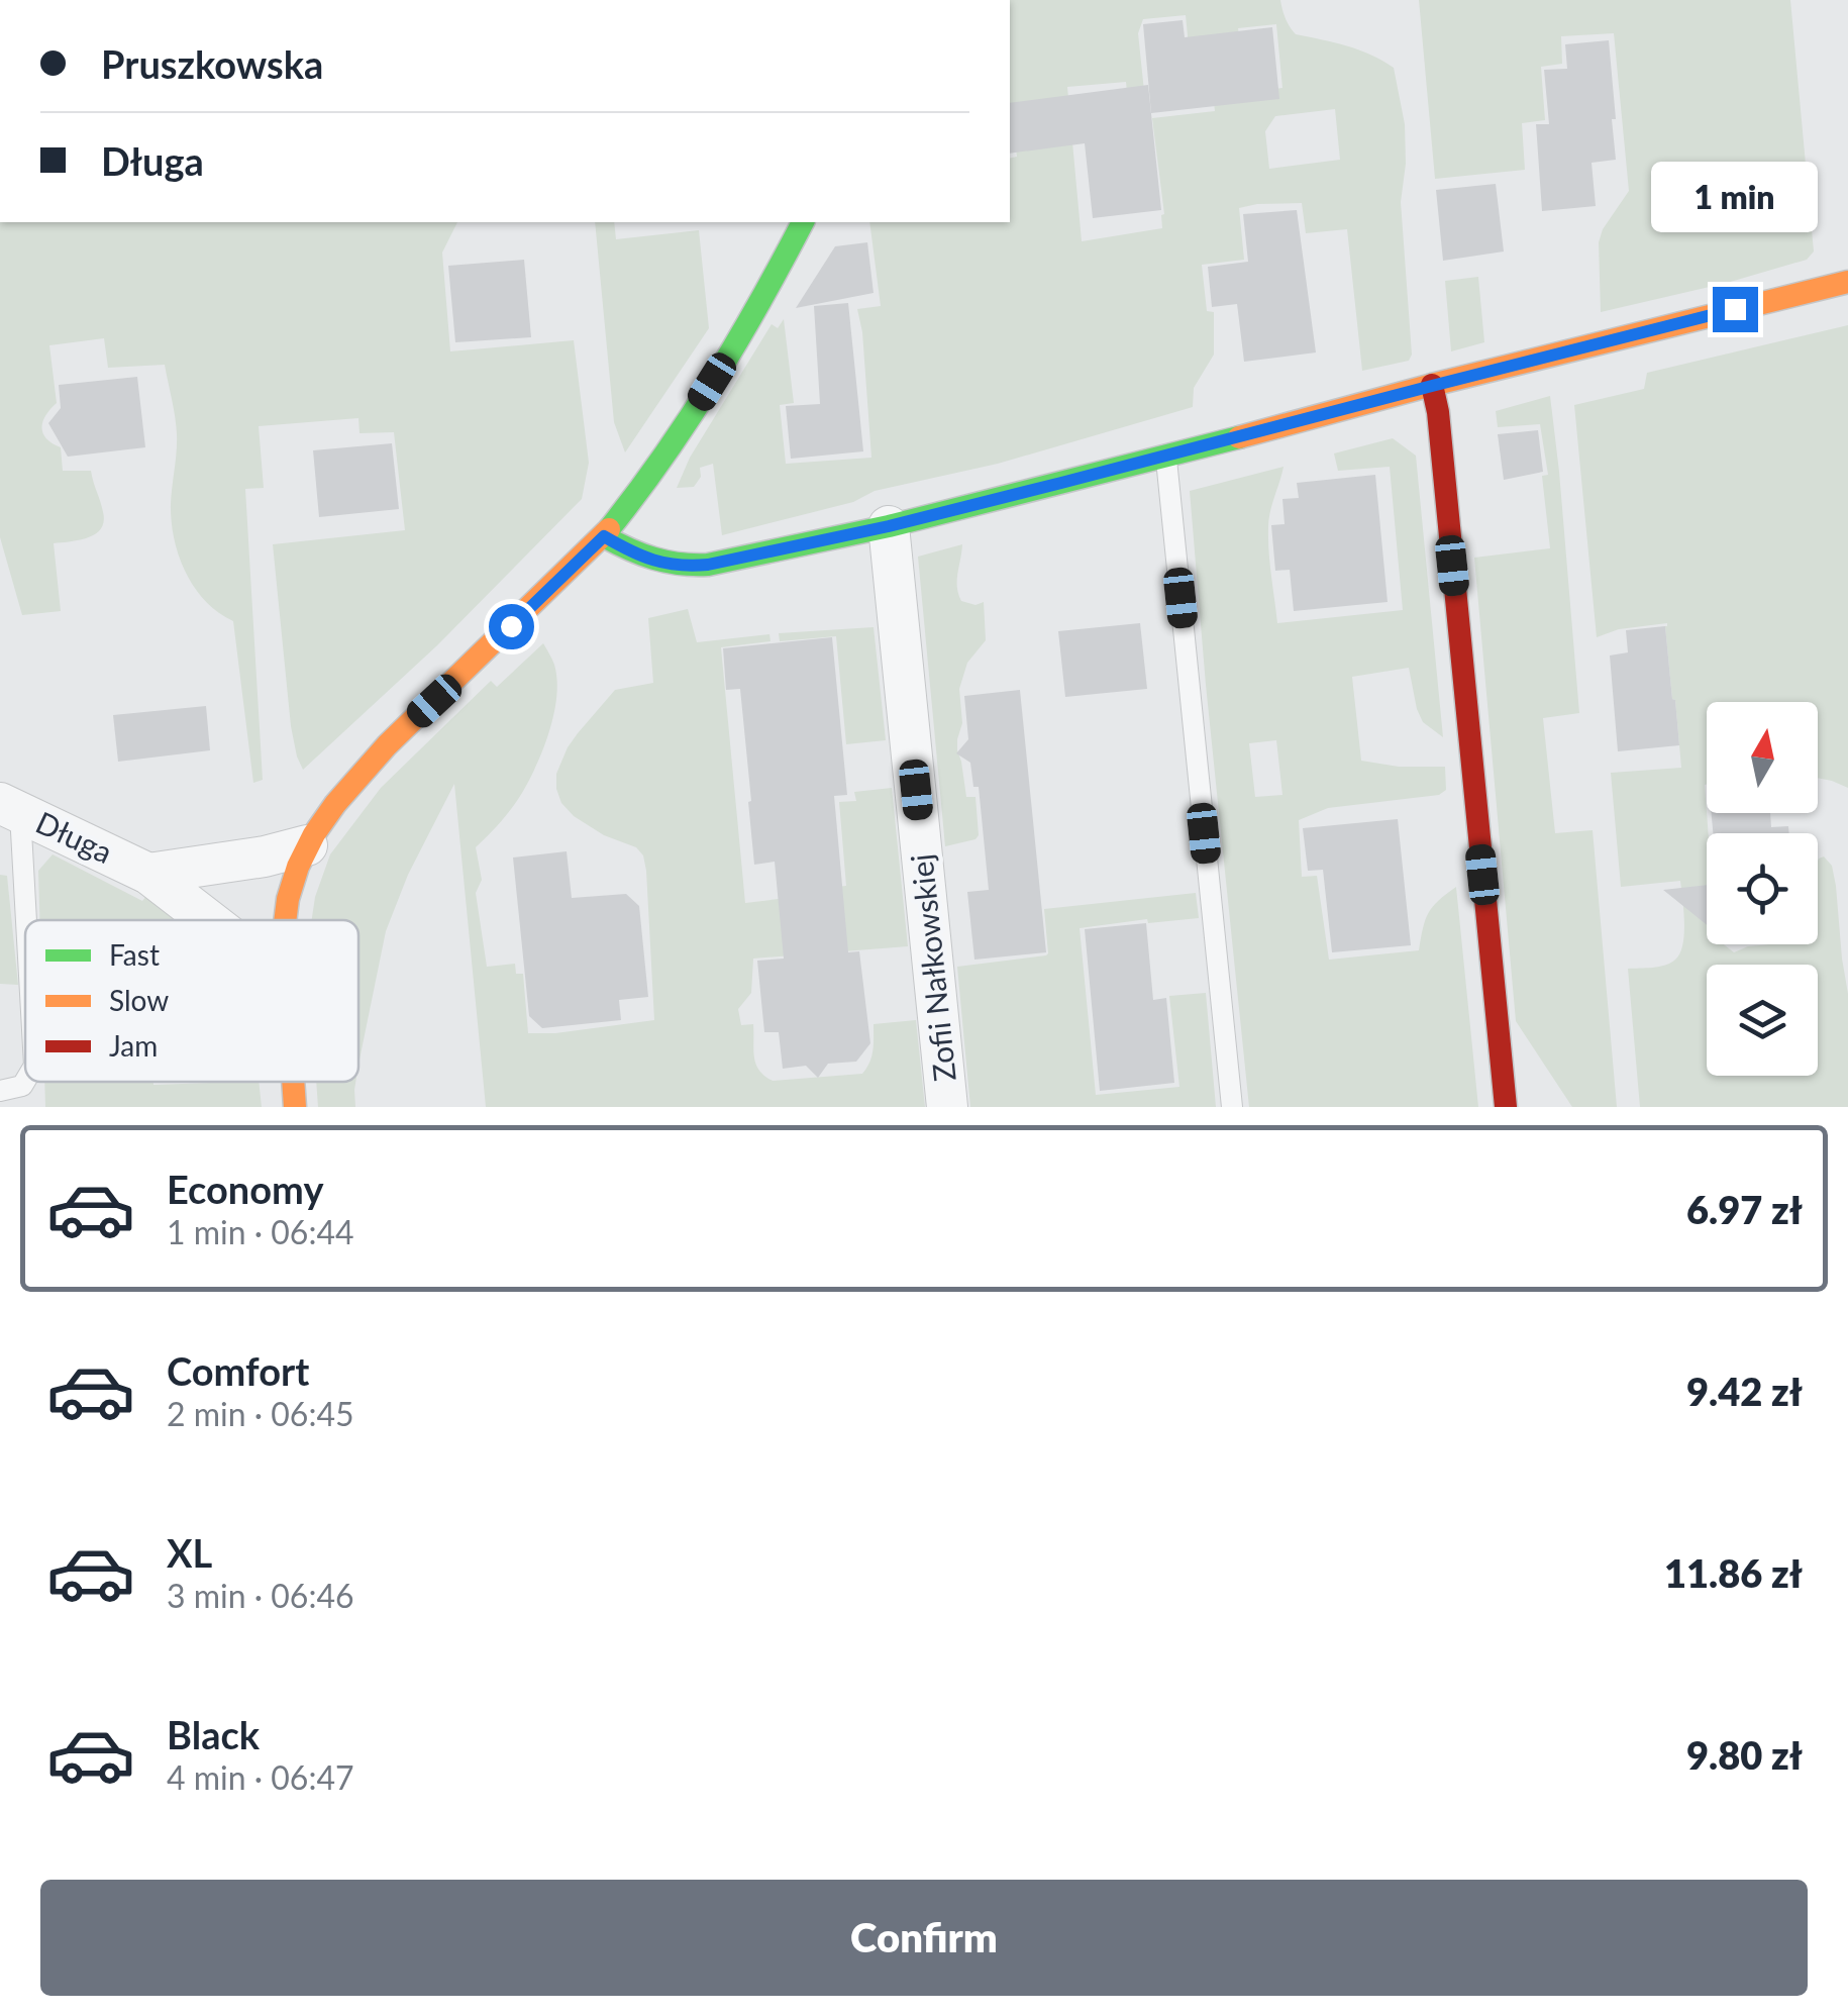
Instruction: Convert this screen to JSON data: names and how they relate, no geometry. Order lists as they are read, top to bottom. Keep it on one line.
{"streets":{"street":["Długa","Zofii Nałkowskiej"]},"legend":["Fast","Slow","Jam"],"north":"top","page":{"banner":["Pruszkowska","Długa"],"bubble":"1 min","list":[{"name":"Economy","note":"1 min · 06:44","value":"6.97 zł"},{"name":"Comfort","note":"2 min · 06:45","value":"9.42 zł"},{"name":"XL","note":"3 min · 06:46","value":"11.86 zł"},{"name":"Black","note":"4 min · 06:47","value":"9.80 zł"}],"buttons":"Confirm"}}
